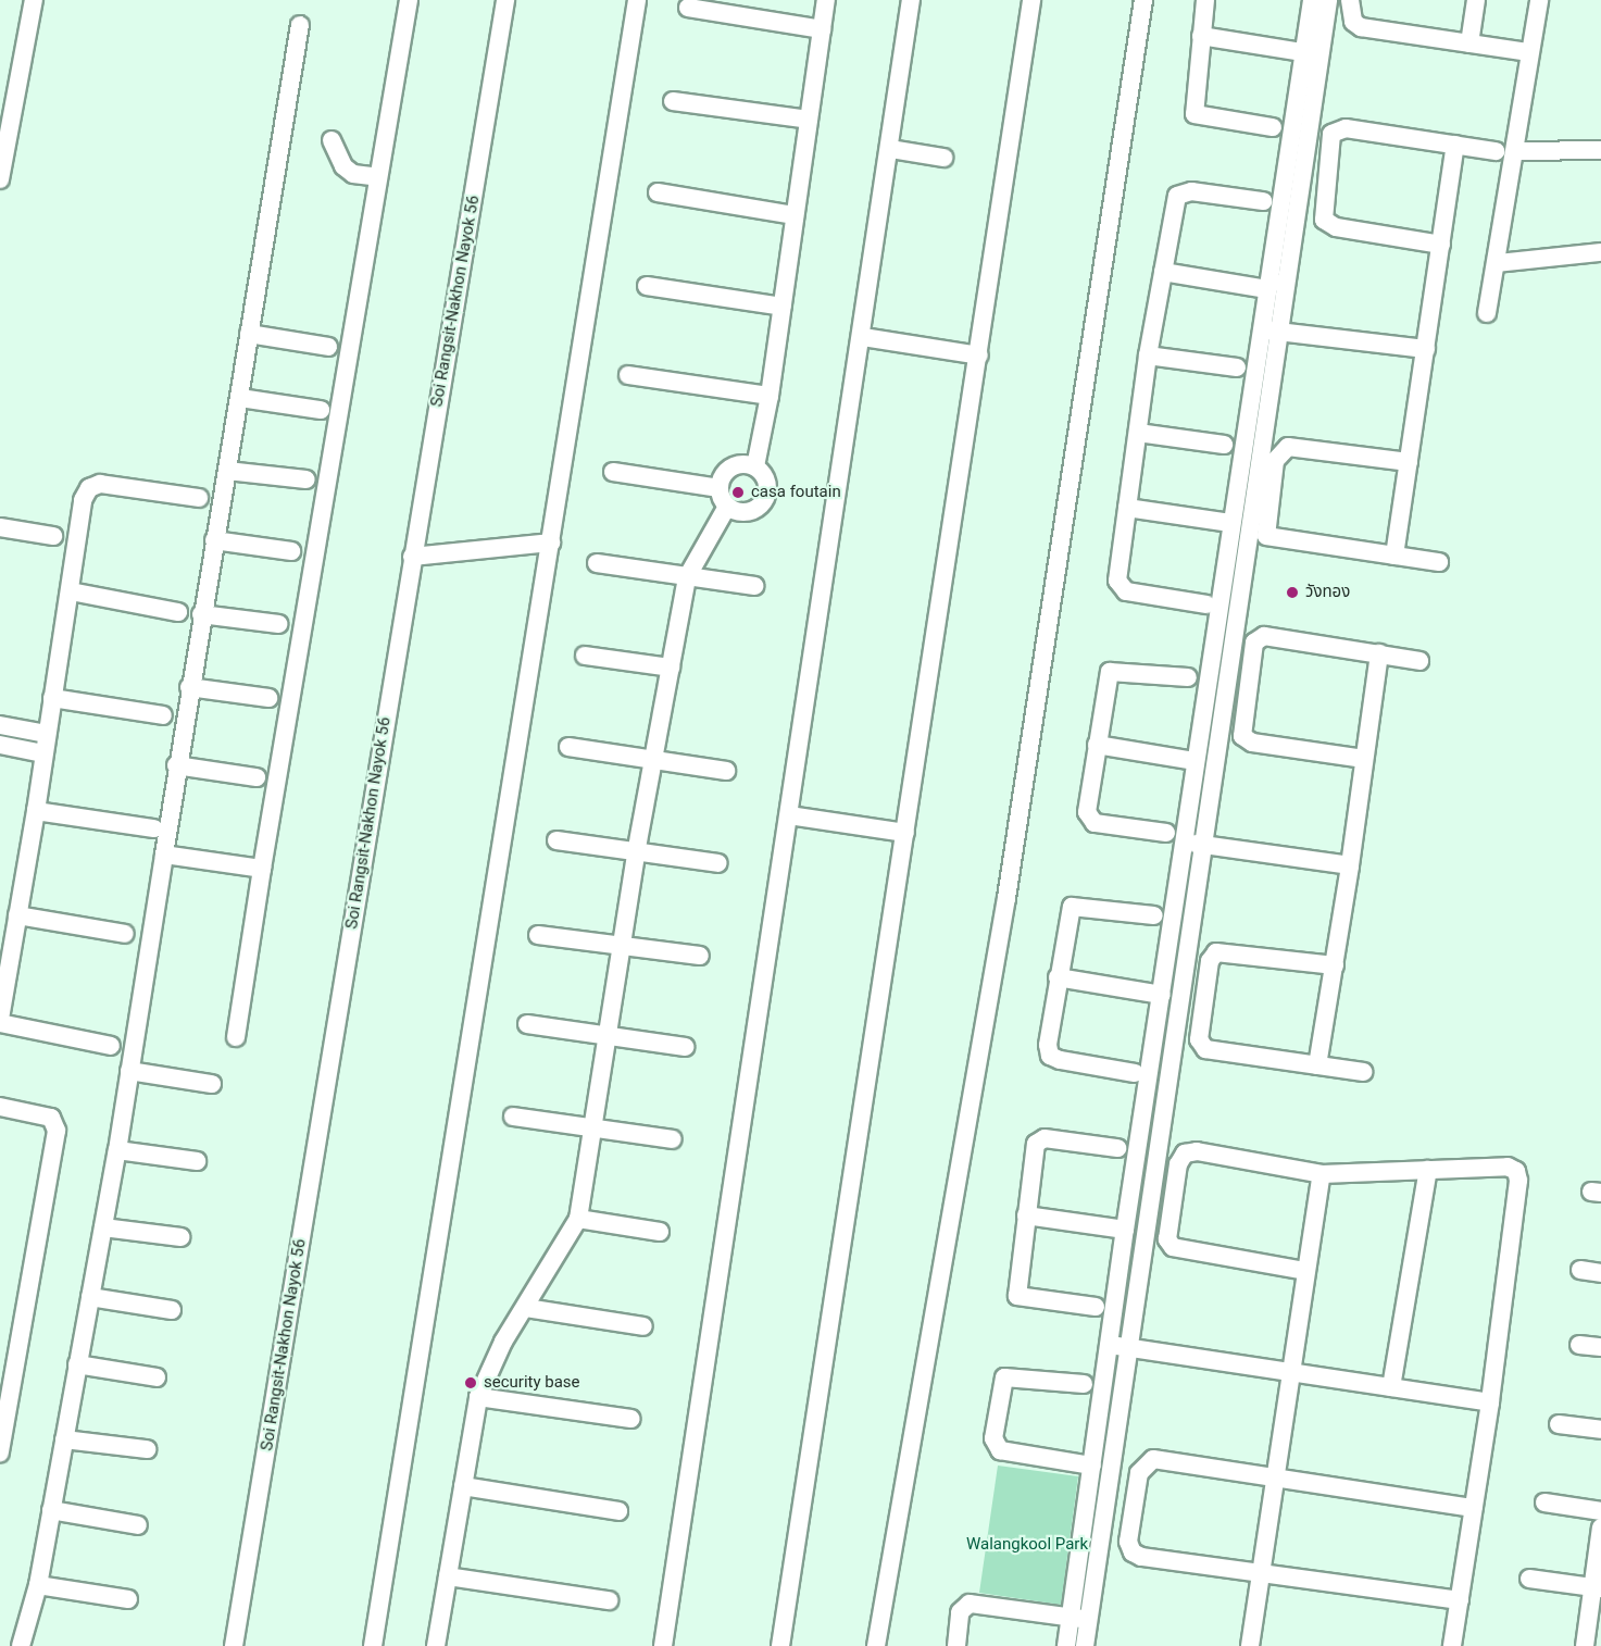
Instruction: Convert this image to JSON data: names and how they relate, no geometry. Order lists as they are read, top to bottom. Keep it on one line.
{"streets":{"street":["Soi Rangsit-Nakhon Nayok 56"]},"parks":["Walangkool Park"],"places":["casa foutain","วังทอง","security base"]}
